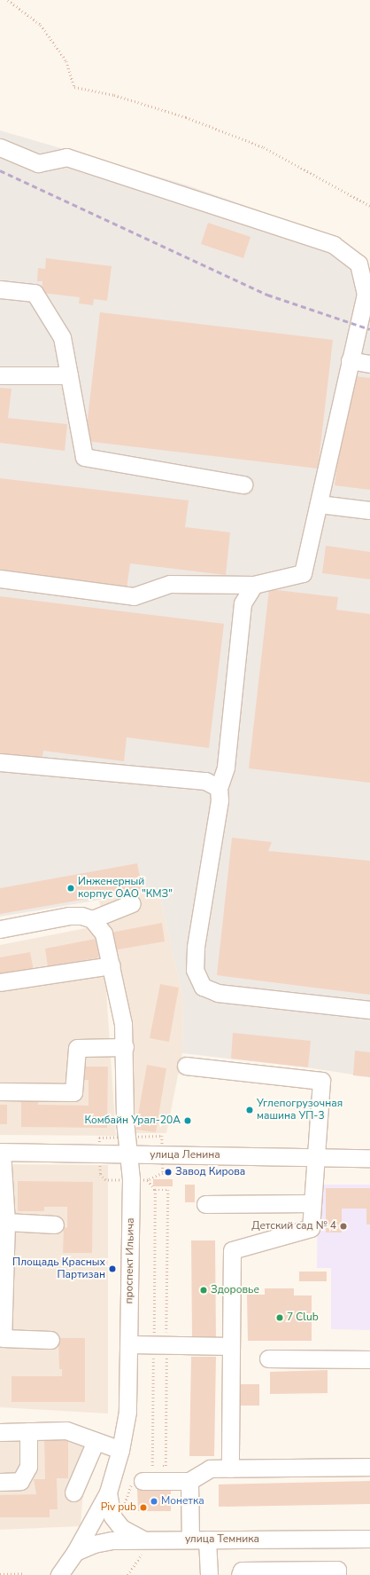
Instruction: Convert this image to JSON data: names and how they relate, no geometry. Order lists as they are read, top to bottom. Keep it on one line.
{"streets":{"street":["улица Ленина","проспект Ильича","улица Темника"]},"crossings":[["улица Ленина","проспект Ильича"],["проспект Ильича","улица Темника"]],"places":["Инженерный корпус ОАО \"КМЗ\"","Углепогрузочная машина УП-3","Комбайн Урал-20А","Завод Кирова","Детский сад № 4","Площадь Красных Партизан","Здоровье","7 Club","Монетка","Piv pub"]}
